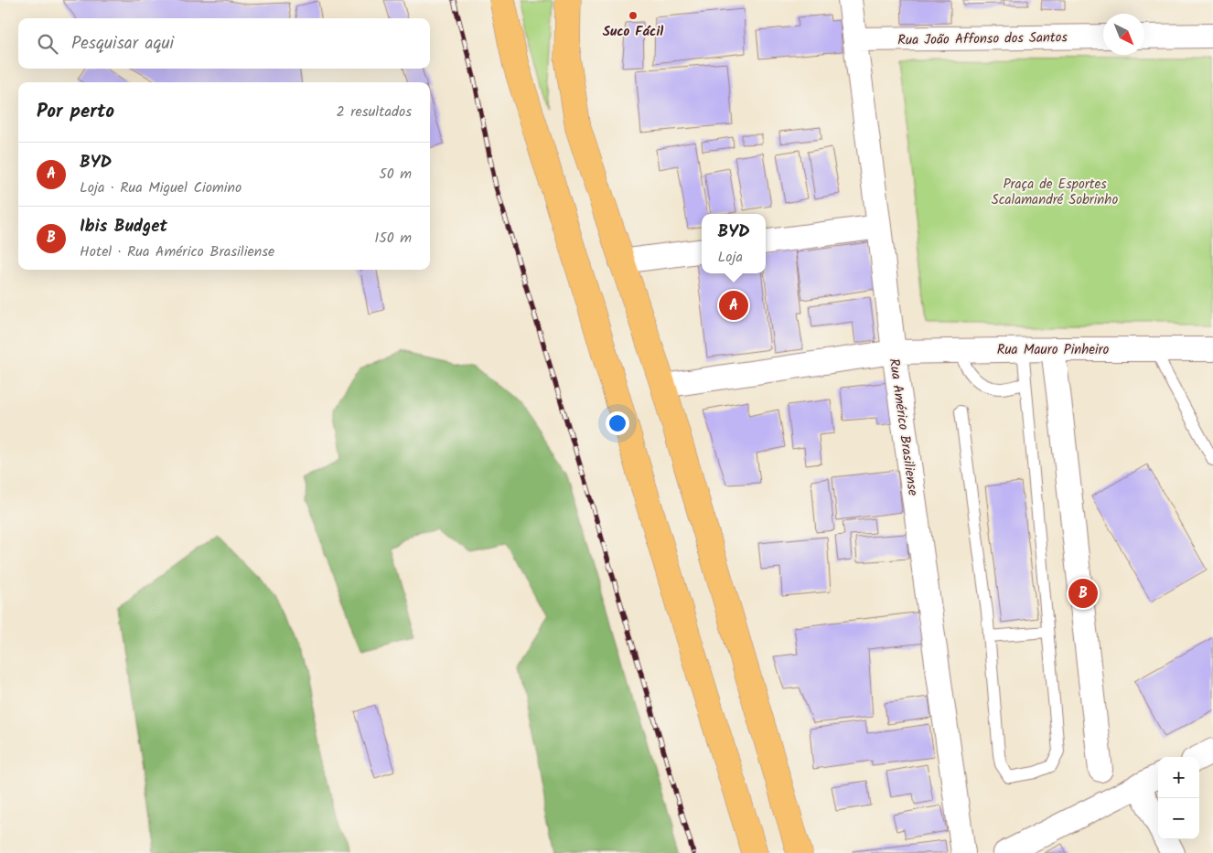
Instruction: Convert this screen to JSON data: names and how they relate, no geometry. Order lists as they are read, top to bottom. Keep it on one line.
{"streets":{"street":["Rua João Affonso dos Santos","Rua Mauro Pinheiro","Rua Américo Brasiliense"]},"crossings":[["Rua João Affonso dos Santos","Rua Américo Brasiliense"],["Rua Mauro Pinheiro","Rua Américo Brasiliense"]],"parks":["Praça de Esportes Scalamandré Sobrinho"],"places":["Suco Fácil"],"north":"bottom right","page":{"search":"Pesquisar aqui","heading":["Por perto","2 resultados"],"list":[{"mark":"A","name":"BYD","note":"Loja · Rua Miguel Ciomino","value":"50 m"},{"mark":"B","name":"Ibis Budget","note":"Hotel · Rua Américo Brasiliense","value":"150 m"}],"popup":["BYD","Loja"],"pins":["A","B"],"map_buttons":["+","−"]}}
